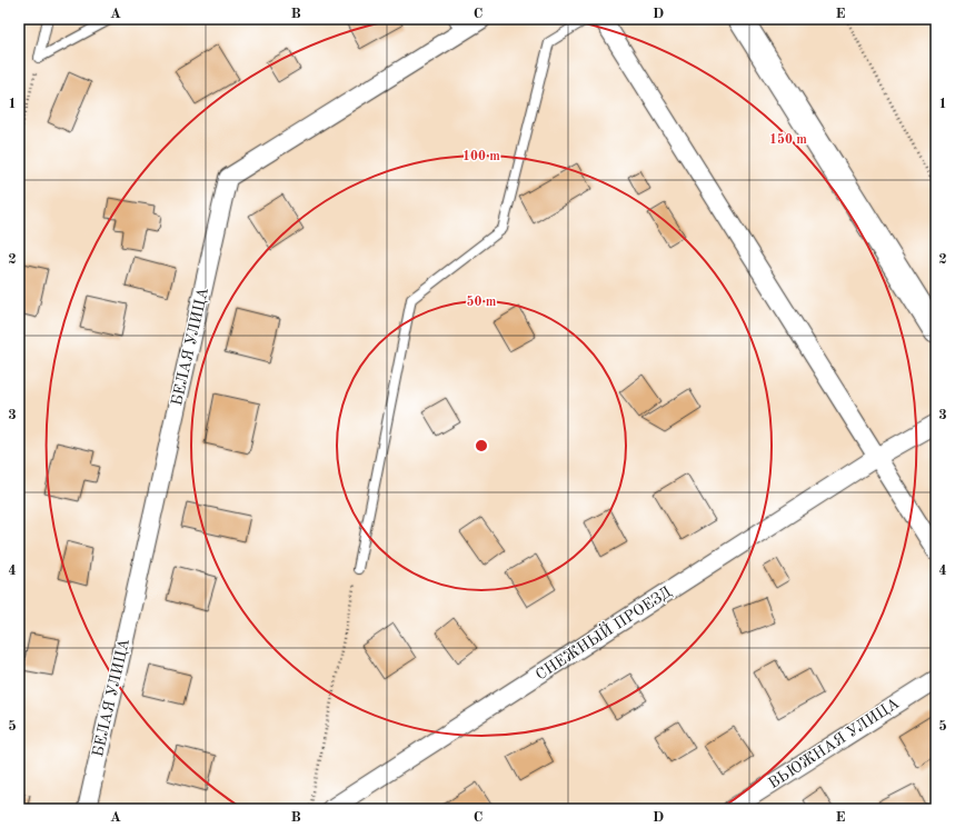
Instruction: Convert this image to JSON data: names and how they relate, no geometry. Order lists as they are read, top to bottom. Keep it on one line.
{"streets":{"street":["БЕЛАЯ УЛИЦА","СНЕЖНЫЙ ПРОЕЗД","ВЬЮЖНАЯ УЛИЦА"]},"grid":{"columns":["A","B","C","D","E"],"rows":["1","2","3","4","5"]},"rings":["150 m","100 m","50 m"]}
